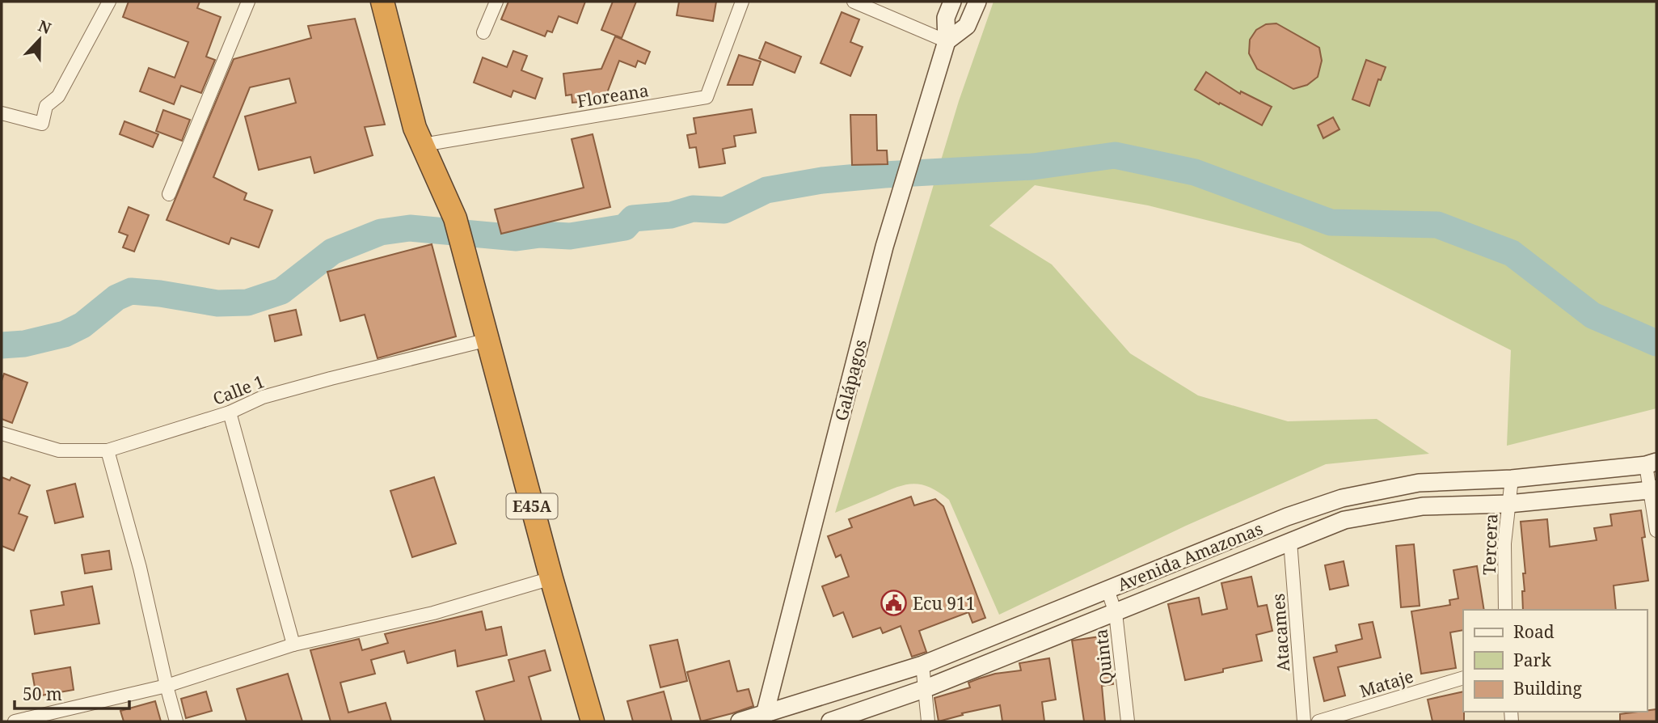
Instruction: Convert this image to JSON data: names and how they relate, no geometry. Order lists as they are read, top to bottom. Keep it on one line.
{"streets":{"highway":["E45A"],"main road":["Galápagos","Avenida Amazonas"],"street":["Floreana","Calle 1","Tercera","Atacames","Quinta","Mataje"]},"crossings":[["Floreana","E45A"],["Galápagos","Avenida Amazonas"],["Calle 1","E45A"],["Tercera","Avenida Amazonas"],["Avenida Amazonas","Atacames"],["Avenida Amazonas","Quinta"]],"places":{"public building":["Ecu 911"]},"legend":["Road","Park","Building"],"scale_bar":"50 m","north":"top"}
